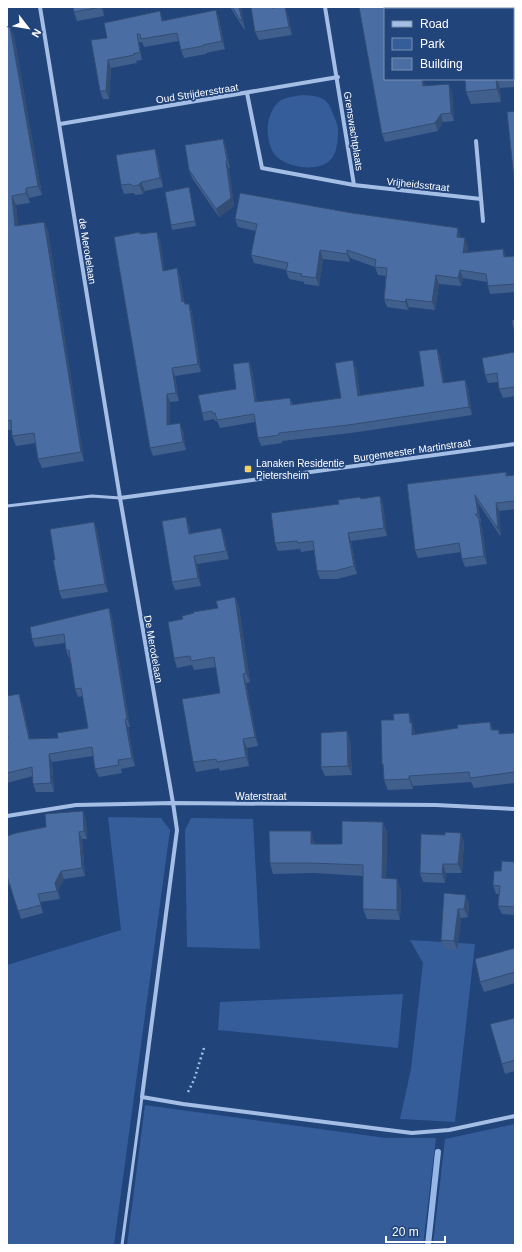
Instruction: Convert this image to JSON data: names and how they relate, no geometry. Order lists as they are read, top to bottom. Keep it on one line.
{"streets":{"street":["Oud Strijdersstraat","Grenswachtplaats","Vrijheidsstraat","de Merodelaan","Burgemeester Martinstraat","De Merodelaan","Waterstraat"]},"crossings":[["Oud Strijdersstraat","Grenswachtplaats"],["Oud Strijdersstraat","de Merodelaan"],["Grenswachtplaats","Vrijheidsstraat"],["de Merodelaan","Burgemeester Martinstraat"],["de Merodelaan","De Merodelaan"],["Burgemeester Martinstraat","De Merodelaan"],["De Merodelaan","Waterstraat"]],"places":{"transit":["Lanaken Residentie Pietersheim"]},"legend":["Road","Park","Building"],"scale_bar":"20 m","north":"bottom right"}
